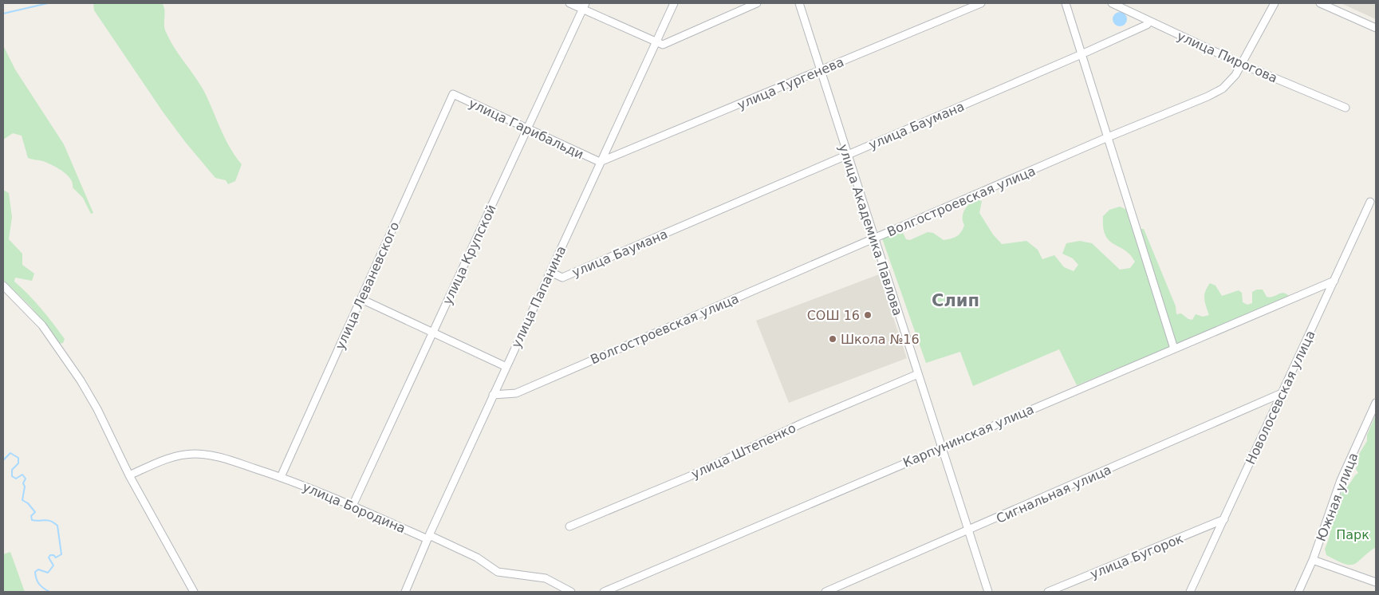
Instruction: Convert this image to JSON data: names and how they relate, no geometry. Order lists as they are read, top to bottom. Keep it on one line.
{"streets":{"street":["улица Пирогова","улица Тургенева","улица Баумана","улица Гарибальди","Волгостроевская улица","улица Академика Павлова","улица Крупской","улица Леваневского","улица Папанина","Новолосевская улица","Карпунинская улица","улица Штепенко","Сигнальная улица","Южная улица","улица Бородина","улица Бугорок"]},"crossings":[["улица Пирогова","улица Баумана"],["улица Пирогова","Волгостроевская улица"],["улица Тургенева","улица Гарибальди"],["улица Тургенева","улица Академика Павлова"],["улица Тургенева","улица Папанина"],["улица Баумана","улица Академика Павлова"],["улица Баумана","улица Папанина"],["улица Гарибальди","улица Крупской"],["улица Гарибальди","улица Леваневского"],["улица Гарибальди","улица Папанина"],["Волгостроевская улица","улица Академика Павлова"],["Волгостроевская улица","улица Папанина"],["улица Академика Павлова","Карпунинская улица"],["улица Академика Павлова","улица Штепенко"],["улица Академика Павлова","Сигнальная улица"],["улица Крупской","улица Бородина"],["улица Леваневского","улица Бородина"],["улица Папанина","улица Бородина"],["Новолосевская улица","Карпунинская улица"],["Новолосевская улица","Сигнальная улица"],["Новолосевская улица","улица Бугорок"]],"districts":["Слип"],"parks":["Парк"],"places":["СОШ 16","Школа №16"]}
